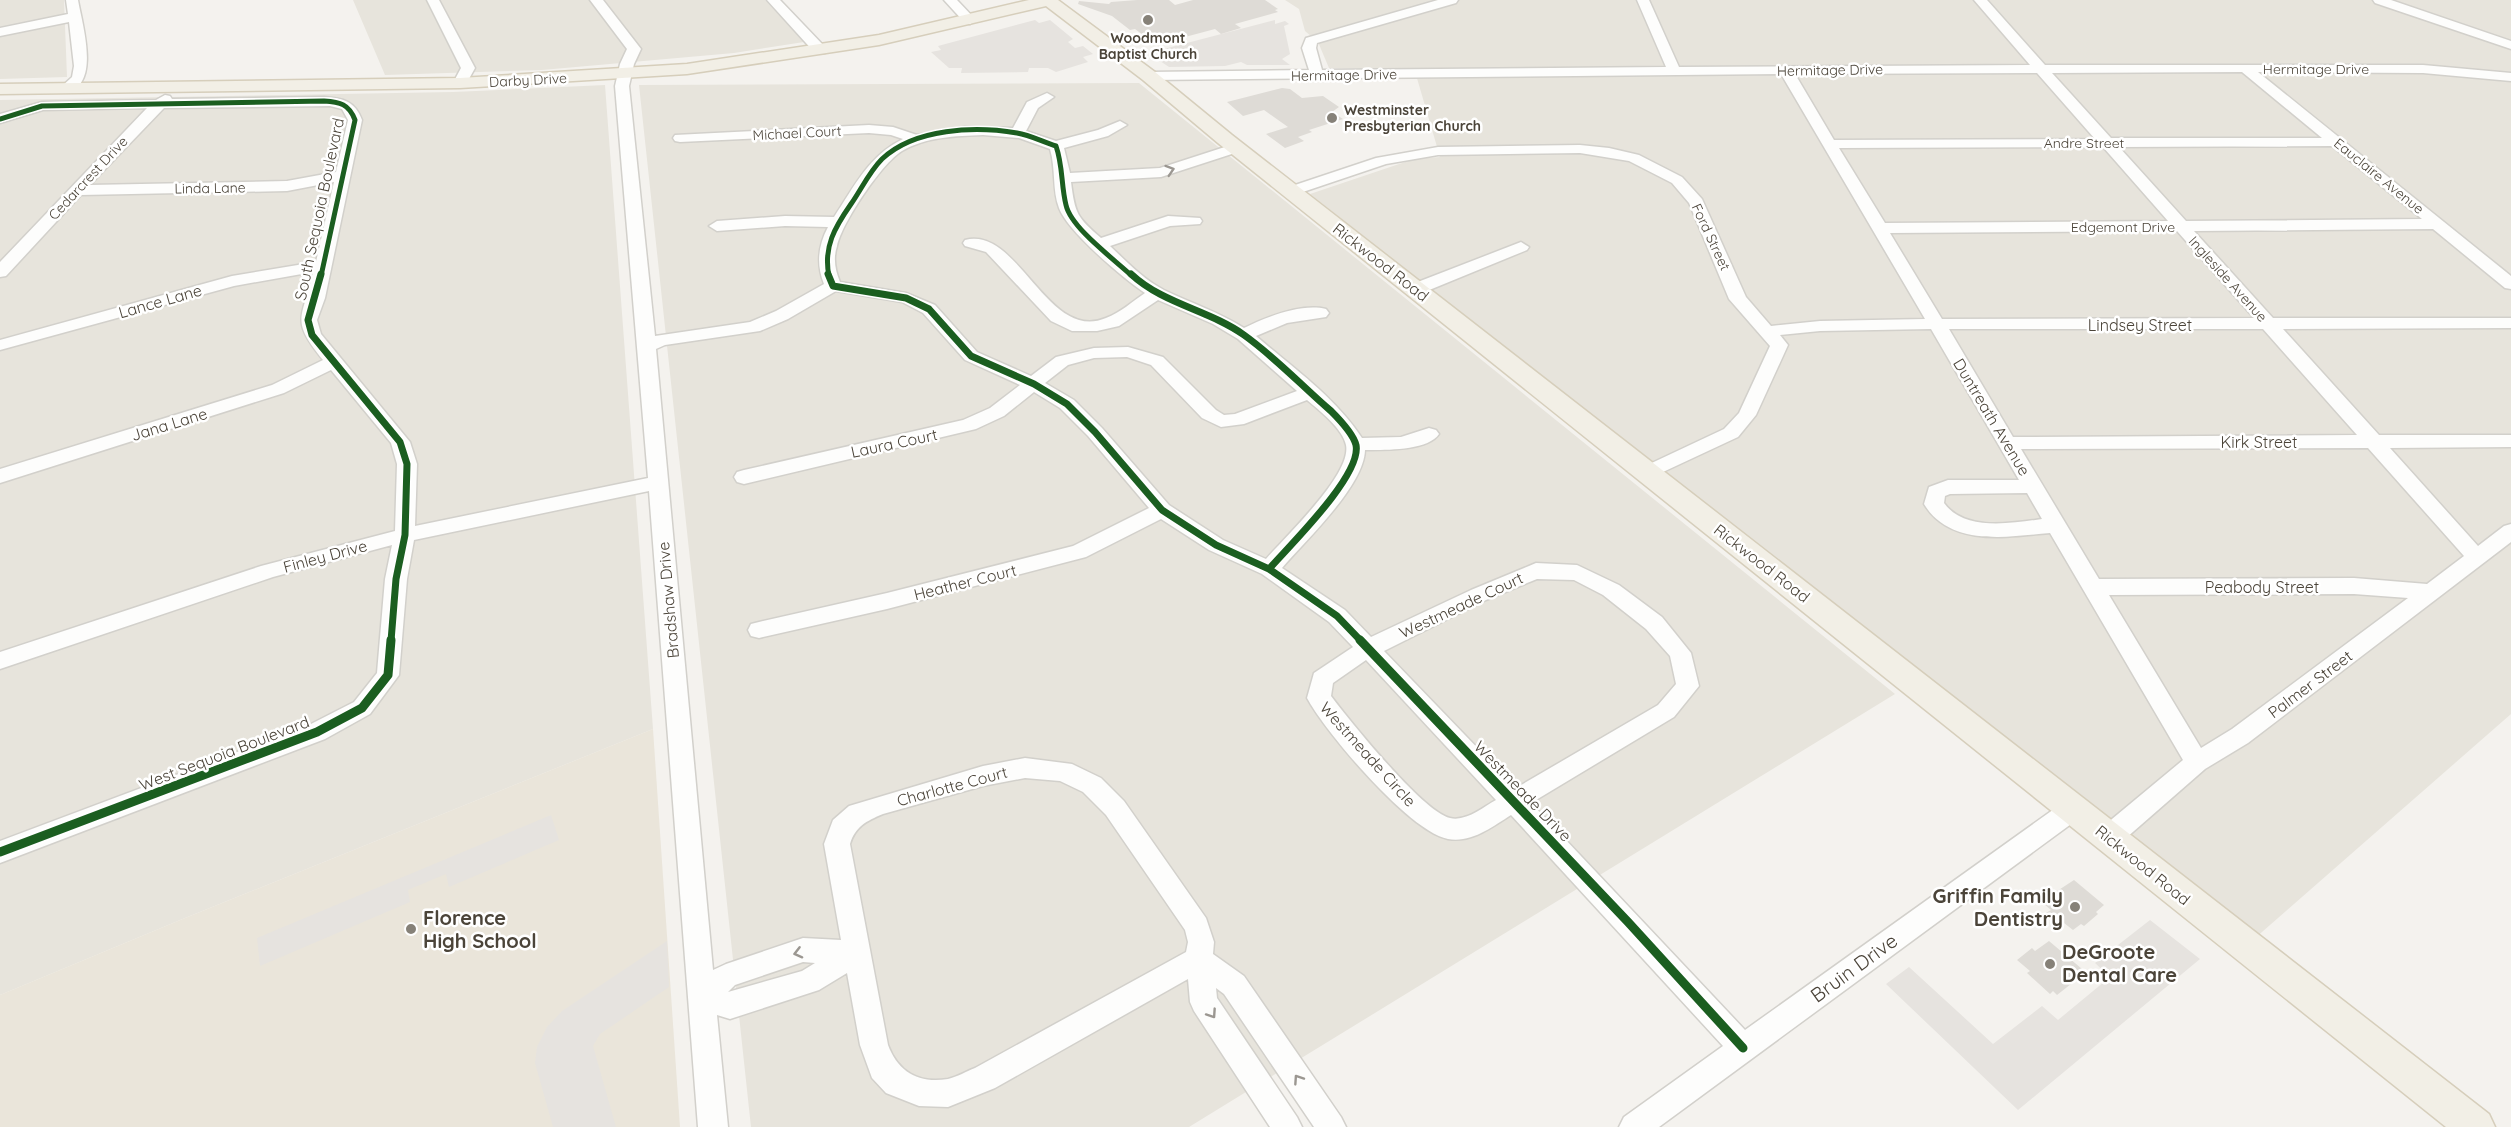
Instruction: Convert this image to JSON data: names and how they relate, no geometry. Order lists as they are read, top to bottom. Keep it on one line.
{"streets":{"main road":["Darby Drive","Rickwood Road"],"street":["Hermitage Drive","Michael Court","Andre Street","Eauclaire Avenue","Cedarcrest Drive","Linda Lane","South Sequoia Boulevard","Edgemont Drive","Ford Street","Ingleside Avenue","Lance Lane","Lindsey Street","Duntreath Avenue","Jana Lane","Kirk Street","Laura Court","Finley Drive","Heather Court","Peabody Street","Bradshaw Drive","Westmeade Court","Palmer Street","West Sequoia Boulevard","Westmeade Circle","Charlotte Court","Westmeade Drive","Bruin Drive"]},"crossings":[["Hermitage Drive","Eauclaire Avenue"],["Hermitage Drive","Rickwood Road"],["Hermitage Drive","Ingleside Avenue"],["Hermitage Drive","Duntreath Avenue"],["Darby Drive","Cedarcrest Drive"],["Darby Drive","Rickwood Road"],["Darby Drive","Bradshaw Drive"],["Andre Street","Eauclaire Avenue"],["Andre Street","Ingleside Avenue"],["Andre Street","Duntreath Avenue"],["Eauclaire Avenue","Edgemont Drive"],["Cedarcrest Drive","Linda Lane"],["Cedarcrest Drive","South Sequoia Boulevard"],["Linda Lane","South Sequoia Boulevard"],["South Sequoia Boulevard","Lance Lane"],["South Sequoia Boulevard","Jana Lane"],["South Sequoia Boulevard","Finley Drive"],["South Sequoia Boulevard","West Sequoia Boulevard"],["Edgemont Drive","Ingleside Avenue"],["Edgemont Drive","Duntreath Avenue"],["Ford Street","Rickwood Road"],["Ford Street","Lindsey Street"],["Rickwood Road","Palmer Street"],["Rickwood Road","Bruin Drive"],["Ingleside Avenue","Lindsey Street"],["Ingleside Avenue","Kirk Street"],["Ingleside Avenue","Palmer Street"],["Lindsey Street","Duntreath Avenue"],["Duntreath Avenue","Kirk Street"],["Duntreath Avenue","Peabody Street"],["Duntreath Avenue","Palmer Street"],["Laura Court","Westmeade Drive"],["Finley Drive","Bradshaw Drive"],["Heather Court","Westmeade Drive"],["Peabody Street","Palmer Street"],["Westmeade Court","Westmeade Circle"],["Westmeade Court","Westmeade Drive"],["Westmeade Circle","Westmeade Drive"],["Westmeade Drive","Bruin Drive"]],"places":["Woodmont Baptist Church","Westminster Presbyterian Church","Griffin Family Dentistry","Florence High School","DeGroote Dental Care"]}
